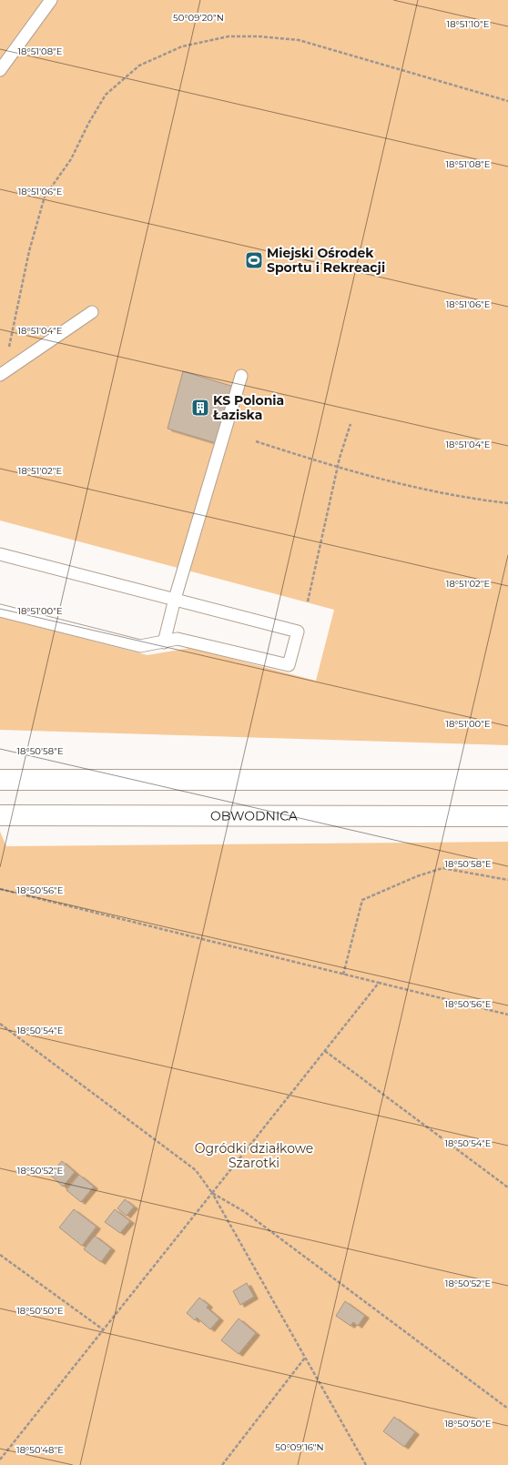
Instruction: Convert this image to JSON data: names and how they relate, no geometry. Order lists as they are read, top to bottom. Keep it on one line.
{"streets":{"main road":["OBWODNICA"]},"parks":["Ogródki działkowe Szarotki"],"places":{"sports":["Miejski Ośrodek Sportu i Rekreacji"],"building":["KS Polonia Łaziska"]},"coordinates":["50°09'20\"N","18°51'10\"E","18°51'08\"E","18°51'06\"E","18°51'04\"E","18°51'02\"E","18°51'00\"E","18°50'58\"E","18°50'56\"E","18°50'54\"E","18°50'52\"E","18°50'50\"E","50°09'16\"N","18°50'48\"E"]}
